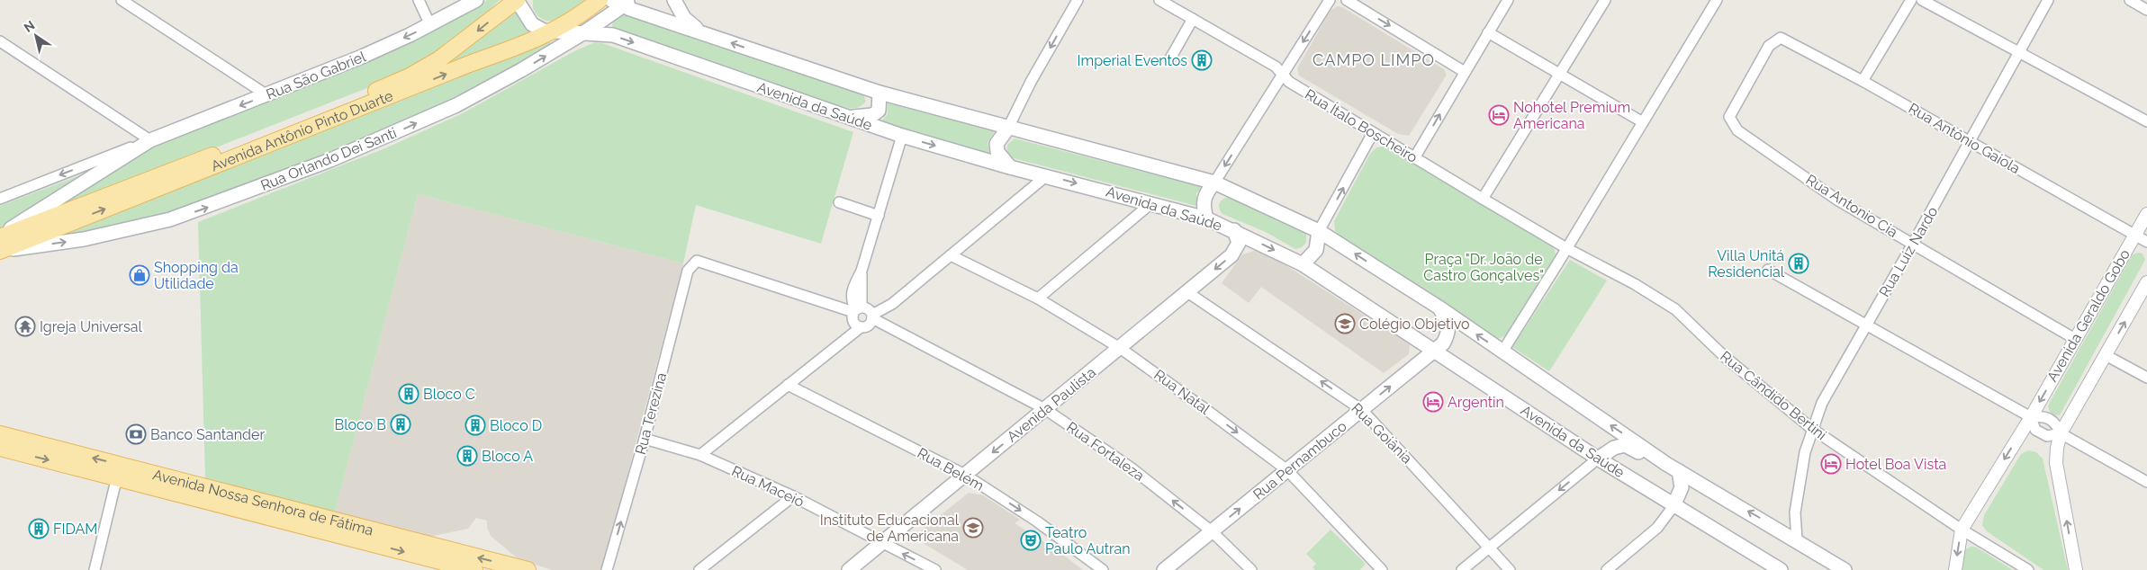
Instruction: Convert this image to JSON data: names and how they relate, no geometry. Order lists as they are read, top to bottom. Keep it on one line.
{"streets":{"main road":["Rua São Gabriel","Avenida da Saúde","Avenida Antônio Pinto Duarte","Rua Orlando Dei Santi","Avenida Paulista","Rua Pernambuco","Avenida Nossa Senhora de Fátima"],"street":["Rua Ítalo Boscheiro","Rua Antônio Gaiola","Rua Antonio Cia","Rua Luiz Nardo","Avenida Geraldo Gobo","Rua Natal","Rua Cândido Bertini","Rua Terezina","Rua Goiânia","Rua Fortaleza","Rua Belém","Rua Maceió"]},"crossings":[["Rua São Gabriel","Avenida Antônio Pinto Duarte"],["Avenida da Saúde","Avenida Antônio Pinto Duarte"],["Avenida da Saúde","Rua Orlando Dei Santi"],["Avenida da Saúde","Avenida Paulista"],["Avenida da Saúde","Rua Pernambuco"],["Rua Ítalo Boscheiro","Rua Cândido Bertini"],["Avenida Antônio Pinto Duarte","Rua Orlando Dei Santi"],["Rua Antônio Gaiola","Rua Antonio Cia"],["Rua Antônio Gaiola","Rua Luiz Nardo"],["Rua Antônio Gaiola","Avenida Geraldo Gobo"],["Rua Antonio Cia","Rua Luiz Nardo"],["Rua Antonio Cia","Avenida Geraldo Gobo"],["Rua Luiz Nardo","Rua Cândido Bertini"],["Avenida Geraldo Gobo","Rua Cândido Bertini"],["Rua Natal","Avenida Paulista"],["Rua Natal","Rua Pernambuco"],["Avenida Paulista","Rua Goiânia"],["Avenida Paulista","Rua Fortaleza"],["Avenida Paulista","Rua Belém"],["Avenida Paulista","Rua Maceió"],["Rua Terezina","Rua Fortaleza"],["Rua Terezina","Rua Maceió"],["Rua Goiânia","Rua Pernambuco"],["Rua Fortaleza","Rua Pernambuco"]],"one_way":["Rua Orlando Dei Santi","Rua Natal","Rua Terezina","Rua Goiânia","Rua Pernambuco","Rua Belém"],"districts":["CAMPO LIMPO"],"parks":["Praça \"Dr. João de Castro Gonçalves\""],"places":{"building":["Imperial Eventos","Villa Unitá Residencial","Bloco C","Bloco B","Bloco D","Bloco A","FIDAM"],"hotel":["Nohotel Premium Americana","Argentin","Hotel Boa Vista"],"shop":["Shopping da Utilidade"],"school or university":["Colégio Objetivo","Instituto Educacional de Americana"],"temple":["Igreja Universal"],"bank":["Banco Santander"],"theatre":["Teatro Paulo Autran"]},"north":"top left"}
